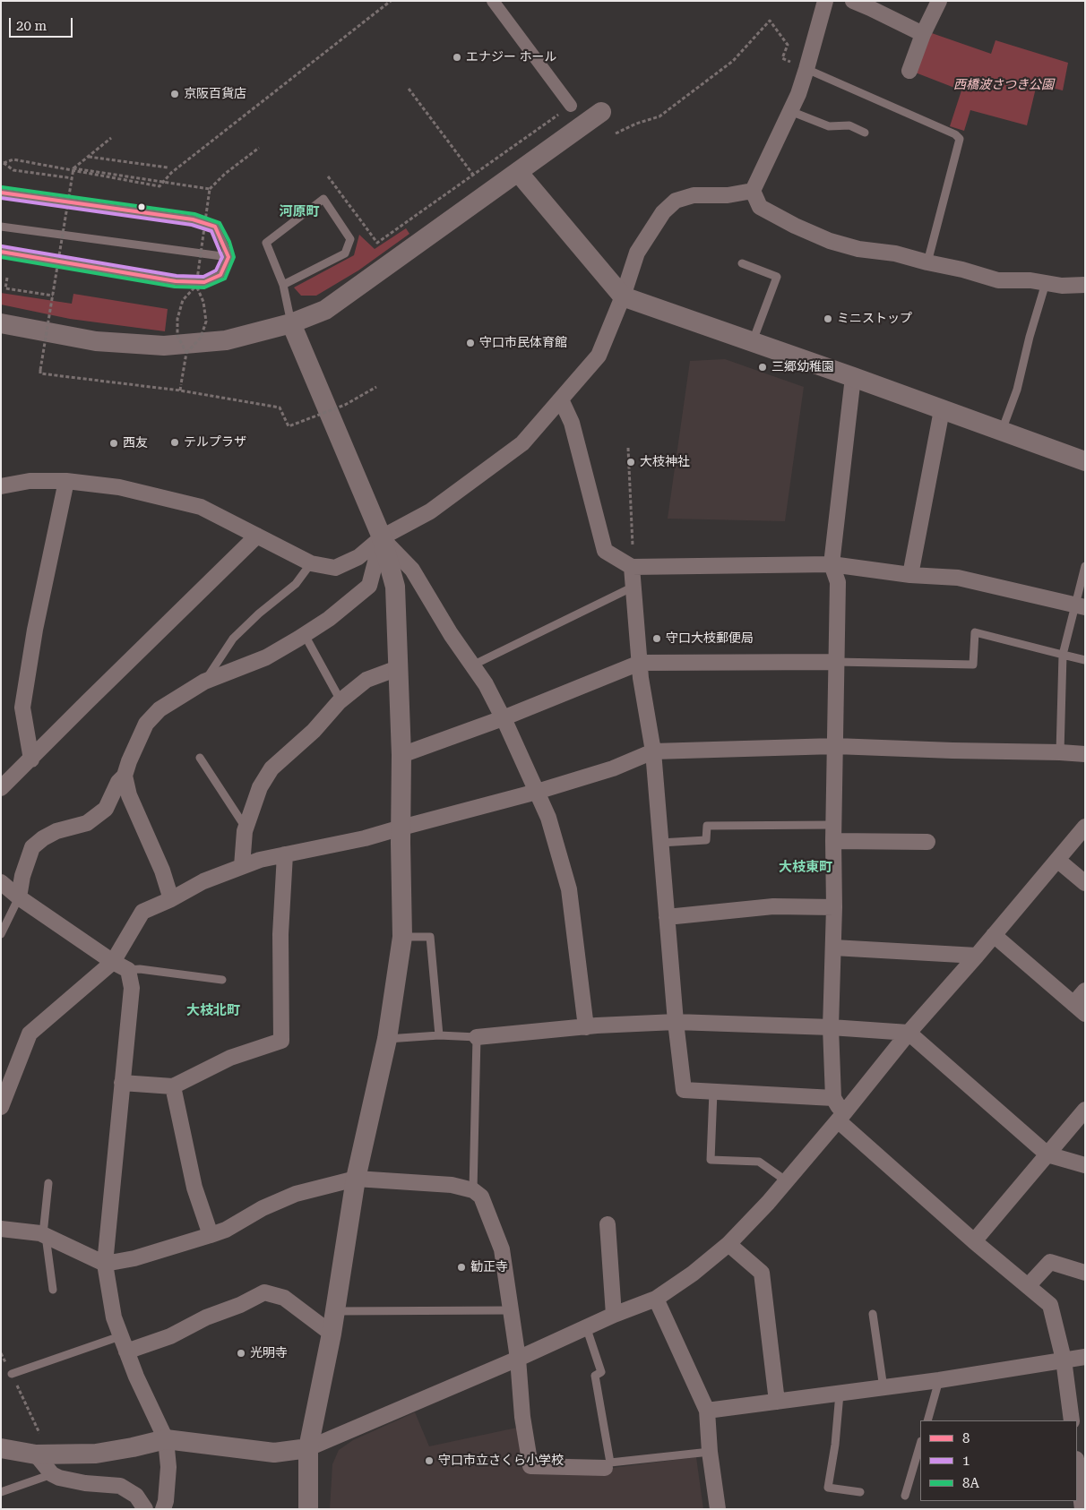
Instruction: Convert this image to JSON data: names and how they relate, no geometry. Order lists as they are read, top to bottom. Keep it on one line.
{"districts":["河原町","大枝東町","大枝北町"],"parks":["西橋波さつき公園"],"places":["エナジー ホール","京阪百貨店","ミニストップ","守口市民体育館","三郷幼稚園","テルプラザ","西友","大枝神社","守口大枝郵便局","勧正寺","光明寺","守口市立さくら小学校"],"lines":["transit line 8A","transit line 8","transit line 1"],"legend":["8","1","8A"],"scale_bar":"20 m"}
